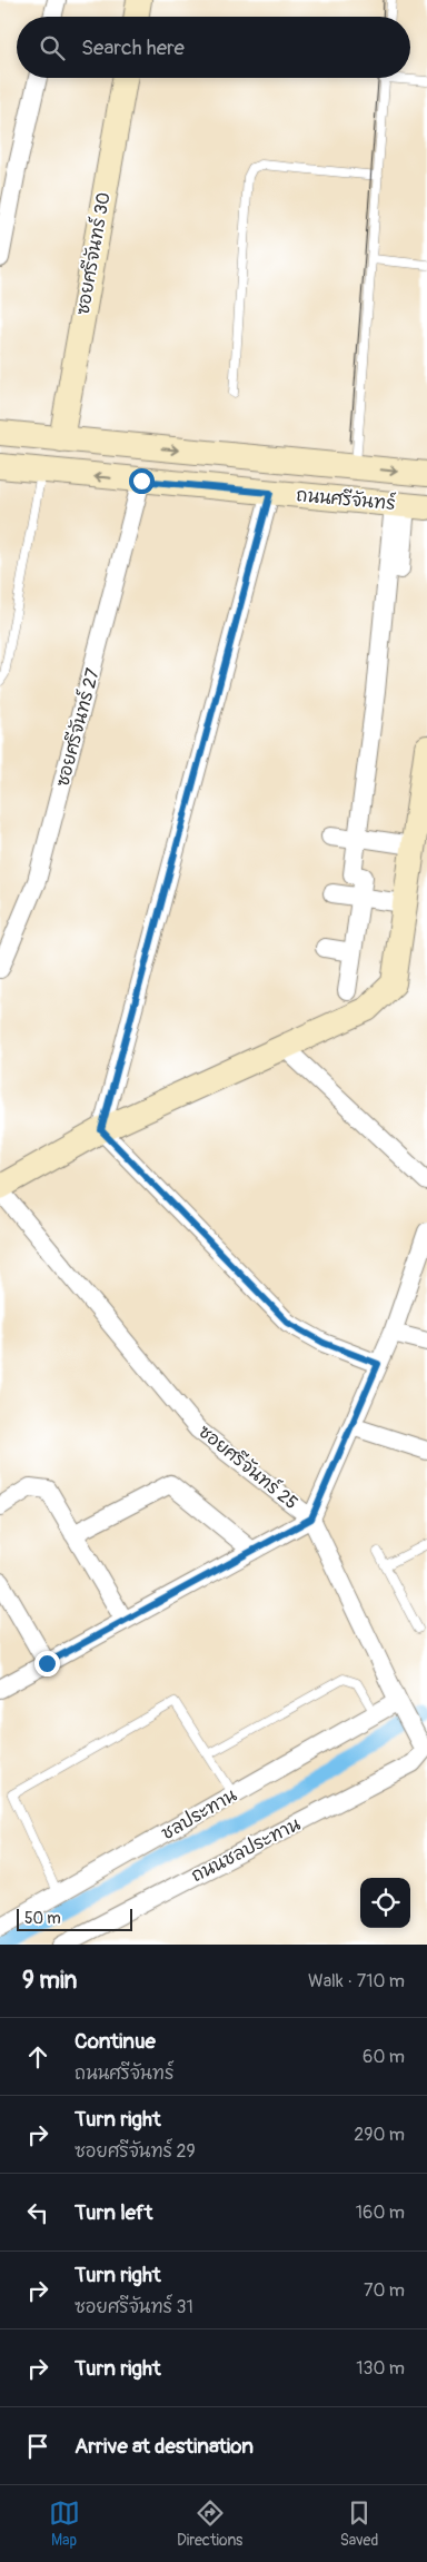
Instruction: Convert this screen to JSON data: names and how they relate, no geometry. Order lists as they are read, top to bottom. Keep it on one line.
{"streets":{"street":["ซอยศรีจันทร์ 30","ถนนศรีจันทร์","ซอยศรีจันทร์ 27","ซอยศรีจันทร์ 25","ชลประทาน","ถนนชลประทาน"]},"crossings":[["ซอยศรีจันทร์ 30","ถนนศรีจันทร์"],["ถนนศรีจันทร์","ซอยศรีจันทร์ 27"],["ซอยศรีจันทร์ 25","ชลประทาน"],["ซอยศรีจันทร์ 25","ถนนชลประทาน"]],"scale_bar":"50 m","page":{"search":"Search here","scale":"50 m","heading":["9 min","Walk · 710 m"],"list":[["Continue","ถนนศรีจันทร์","60 m"],["Turn right","ซอยศรีจันทร์ 29","290 m"],["Turn left","160 m"],["Turn right","ซอยศรีจันทร์ 31","70 m"],["Turn right","130 m"],"Arrive at destination"],"nav":["Map","Directions","Saved"]}}
